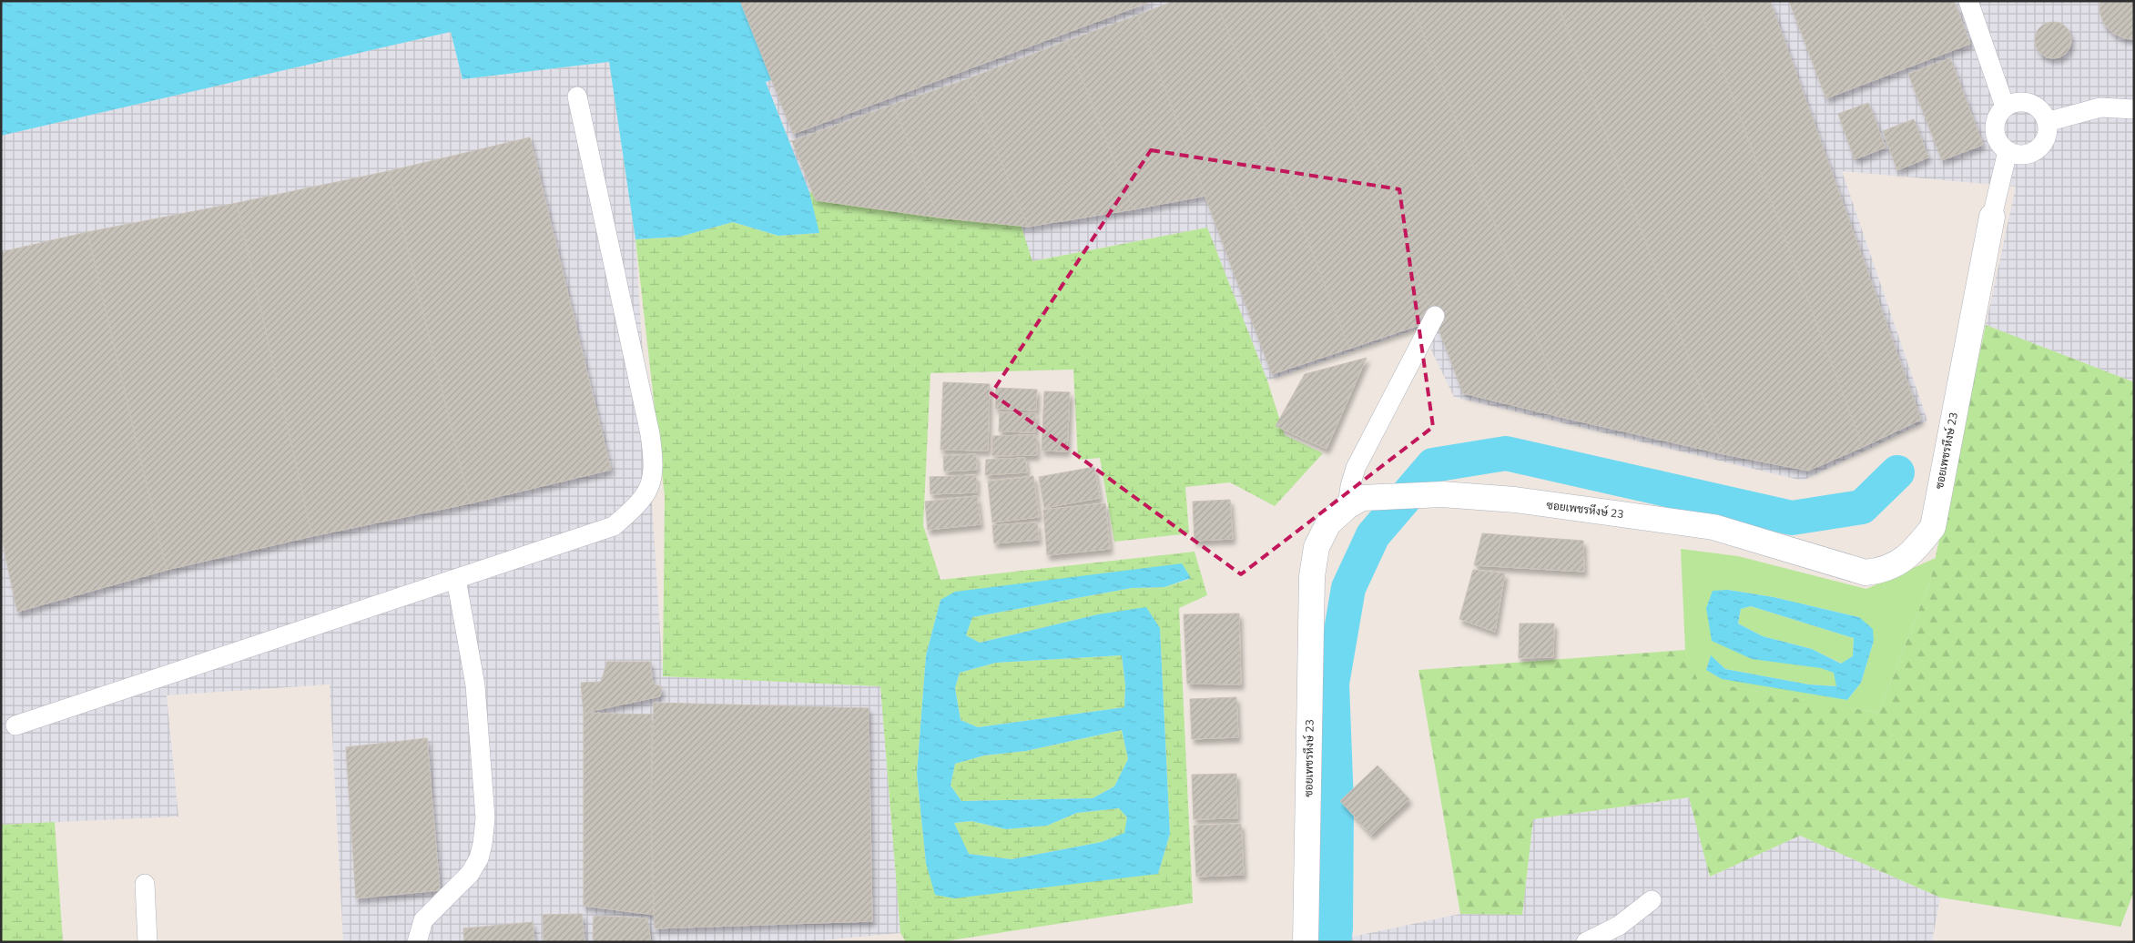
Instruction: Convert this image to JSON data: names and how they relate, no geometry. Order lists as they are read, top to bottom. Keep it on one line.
{"streets":{"street":["ซอยเพชรหึงษ์ 23"]}}
